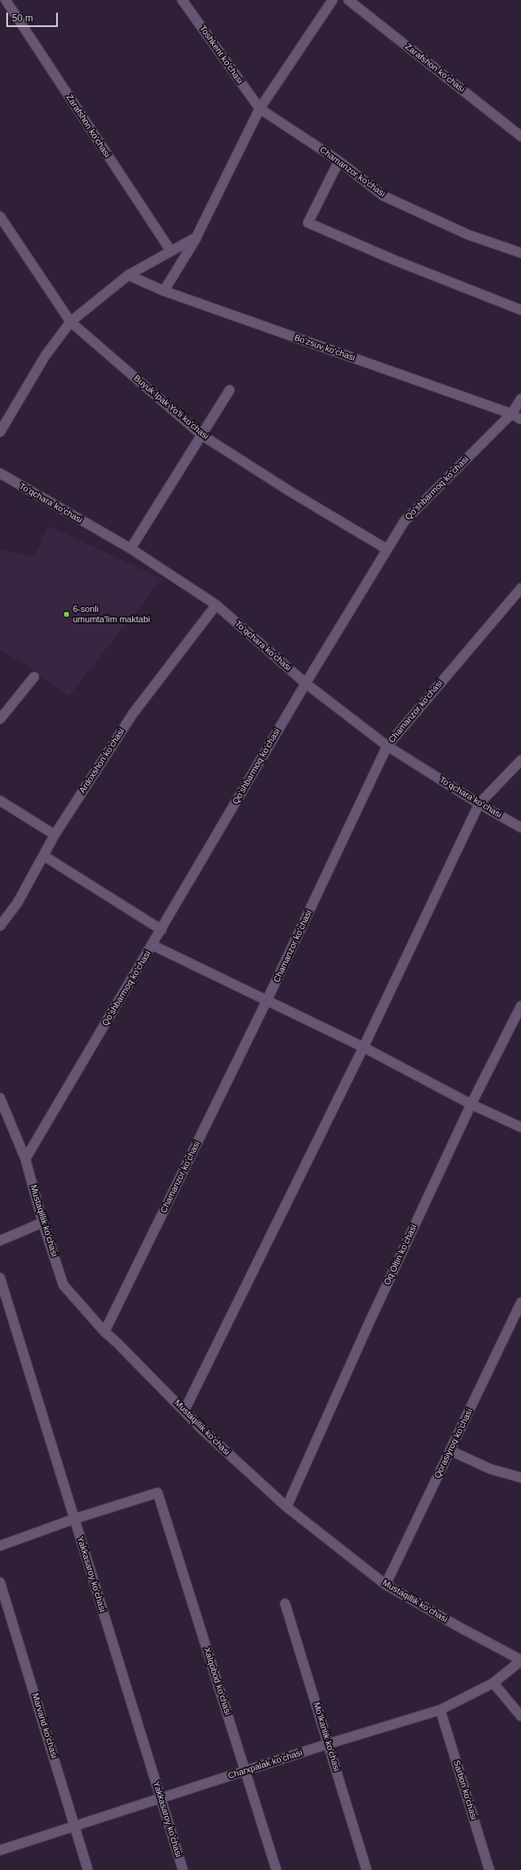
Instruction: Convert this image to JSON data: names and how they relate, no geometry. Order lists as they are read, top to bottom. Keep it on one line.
{"streets":{"street":["Toshkent ko'chasi","Zarafshon ko'chasi","Chamanzor ko'chasi","Bo'zsuv ko'chasi","Buyuk Ipak Yo'li ko'chasi","Qo'shbarmoq ko'chasi","To'qchara ko'chasi","Ardoxshon ko'chasi","Mustaqillik ko'chasi","Oq Oltin ko'chasi","Qorasiyroq ko'chasi","Yakkasaroy ko'chasi","Xalqobod ko'chasi","Marvarid ko'chasi","Mo'lkanlik ko'chasi","Charxpalak ko'chasi","Sarbon ko'chasi"]},"crossings":[["Toshkent ko'chasi","Chamanzor ko'chasi"],["Chamanzor ko'chasi","To'qchara ko'chasi"],["Chamanzor ko'chasi","Mustaqillik ko'chasi"],["Bo'zsuv ko'chasi","Qo'shbarmoq ko'chasi"],["Buyuk Ipak Yo'li ko'chasi","Qo'shbarmoq ko'chasi"],["Qo'shbarmoq ko'chasi","To'qchara ko'chasi"],["Qo'shbarmoq ko'chasi","Mustaqillik ko'chasi"],["To'qchara ko'chasi","Ardoxshon ko'chasi"],["Mustaqillik ko'chasi","Oq Oltin ko'chasi"],["Mustaqillik ko'chasi","Qorasiyroq ko'chasi"],["Mustaqillik ko'chasi","Charxpalak ko'chasi"],["Yakkasaroy ko'chasi","Xalqobod ko'chasi"],["Yakkasaroy ko'chasi","Charxpalak ko'chasi"],["Xalqobod ko'chasi","Charxpalak ko'chasi"],["Marvarid ko'chasi","Charxpalak ko'chasi"],["Mo'lkanlik ko'chasi","Charxpalak ko'chasi"],["Charxpalak ko'chasi","Sarbon ko'chasi"]],"places":["6-sonli umumta'lim maktabi"],"scale_bar":"50 m"}
